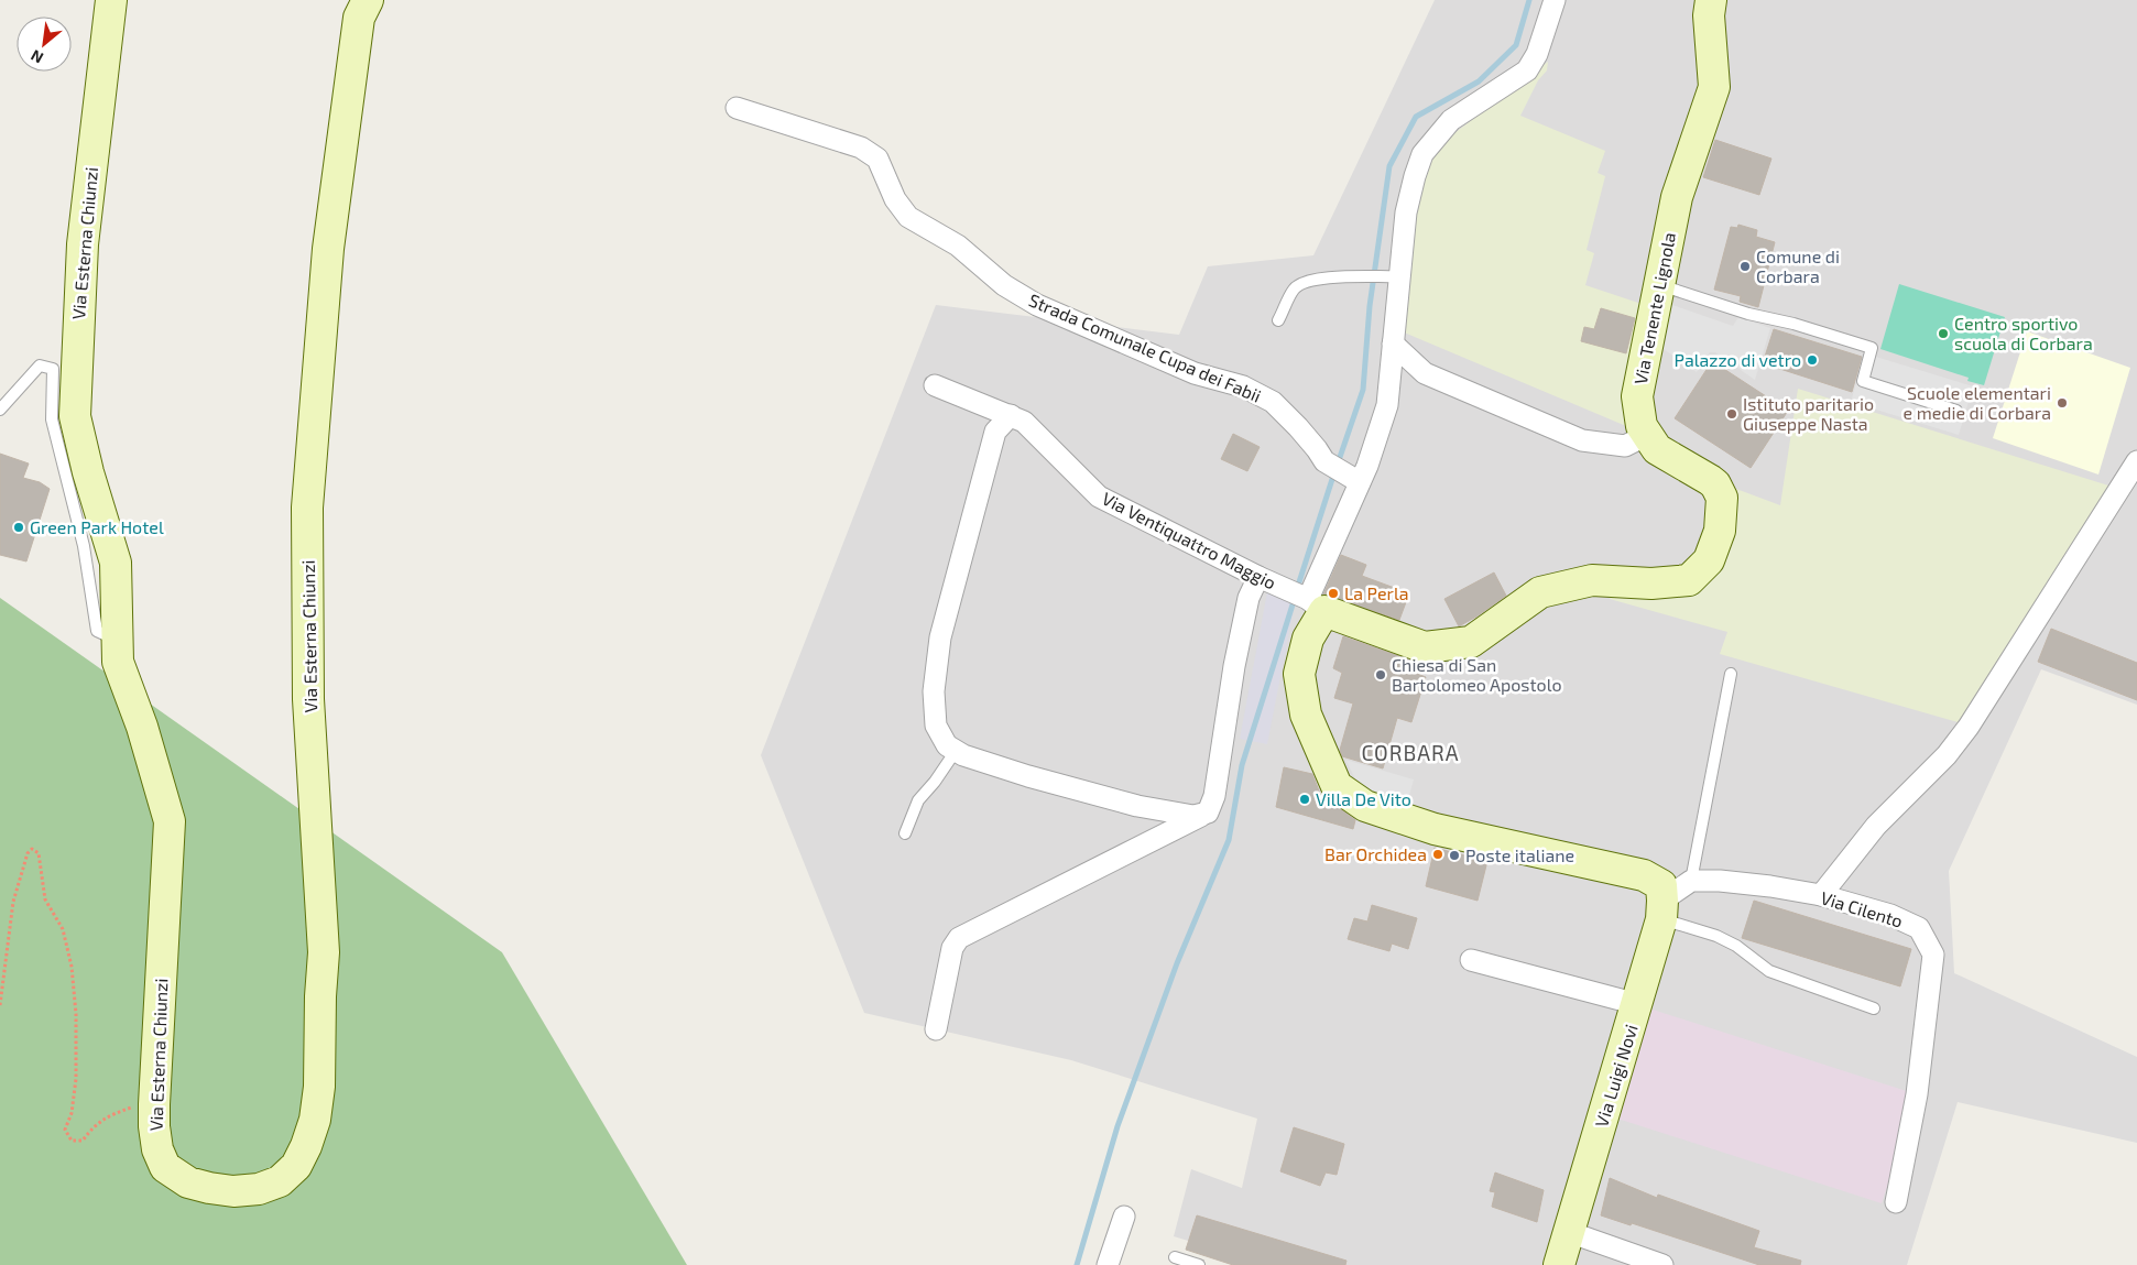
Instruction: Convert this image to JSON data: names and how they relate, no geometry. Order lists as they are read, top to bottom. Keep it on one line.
{"streets":{"main road":["Via Esterna Chiunzi","Via Tenente Lignola","Via Luigi Novi"],"street":["Strada Comunale Cupa dei Fabii","Via Ventiquattro Maggio","Via Cilento"]},"crossings":[["Via Tenente Lignola","Via Ventiquattro Maggio"]],"districts":["CORBARA"],"places":["Comune di Corbara","Centro sportivo scuola di Corbara","Palazzo di vetro","Scuole elementari e medie di Corbara","Istituto paritario Giuseppe Nasta","Green Park Hotel","La Perla","Chiesa di San Bartolomeo Apostolo","Villa De Vito","Bar Orchidea","Poste italiane"],"north":"bottom left"}
